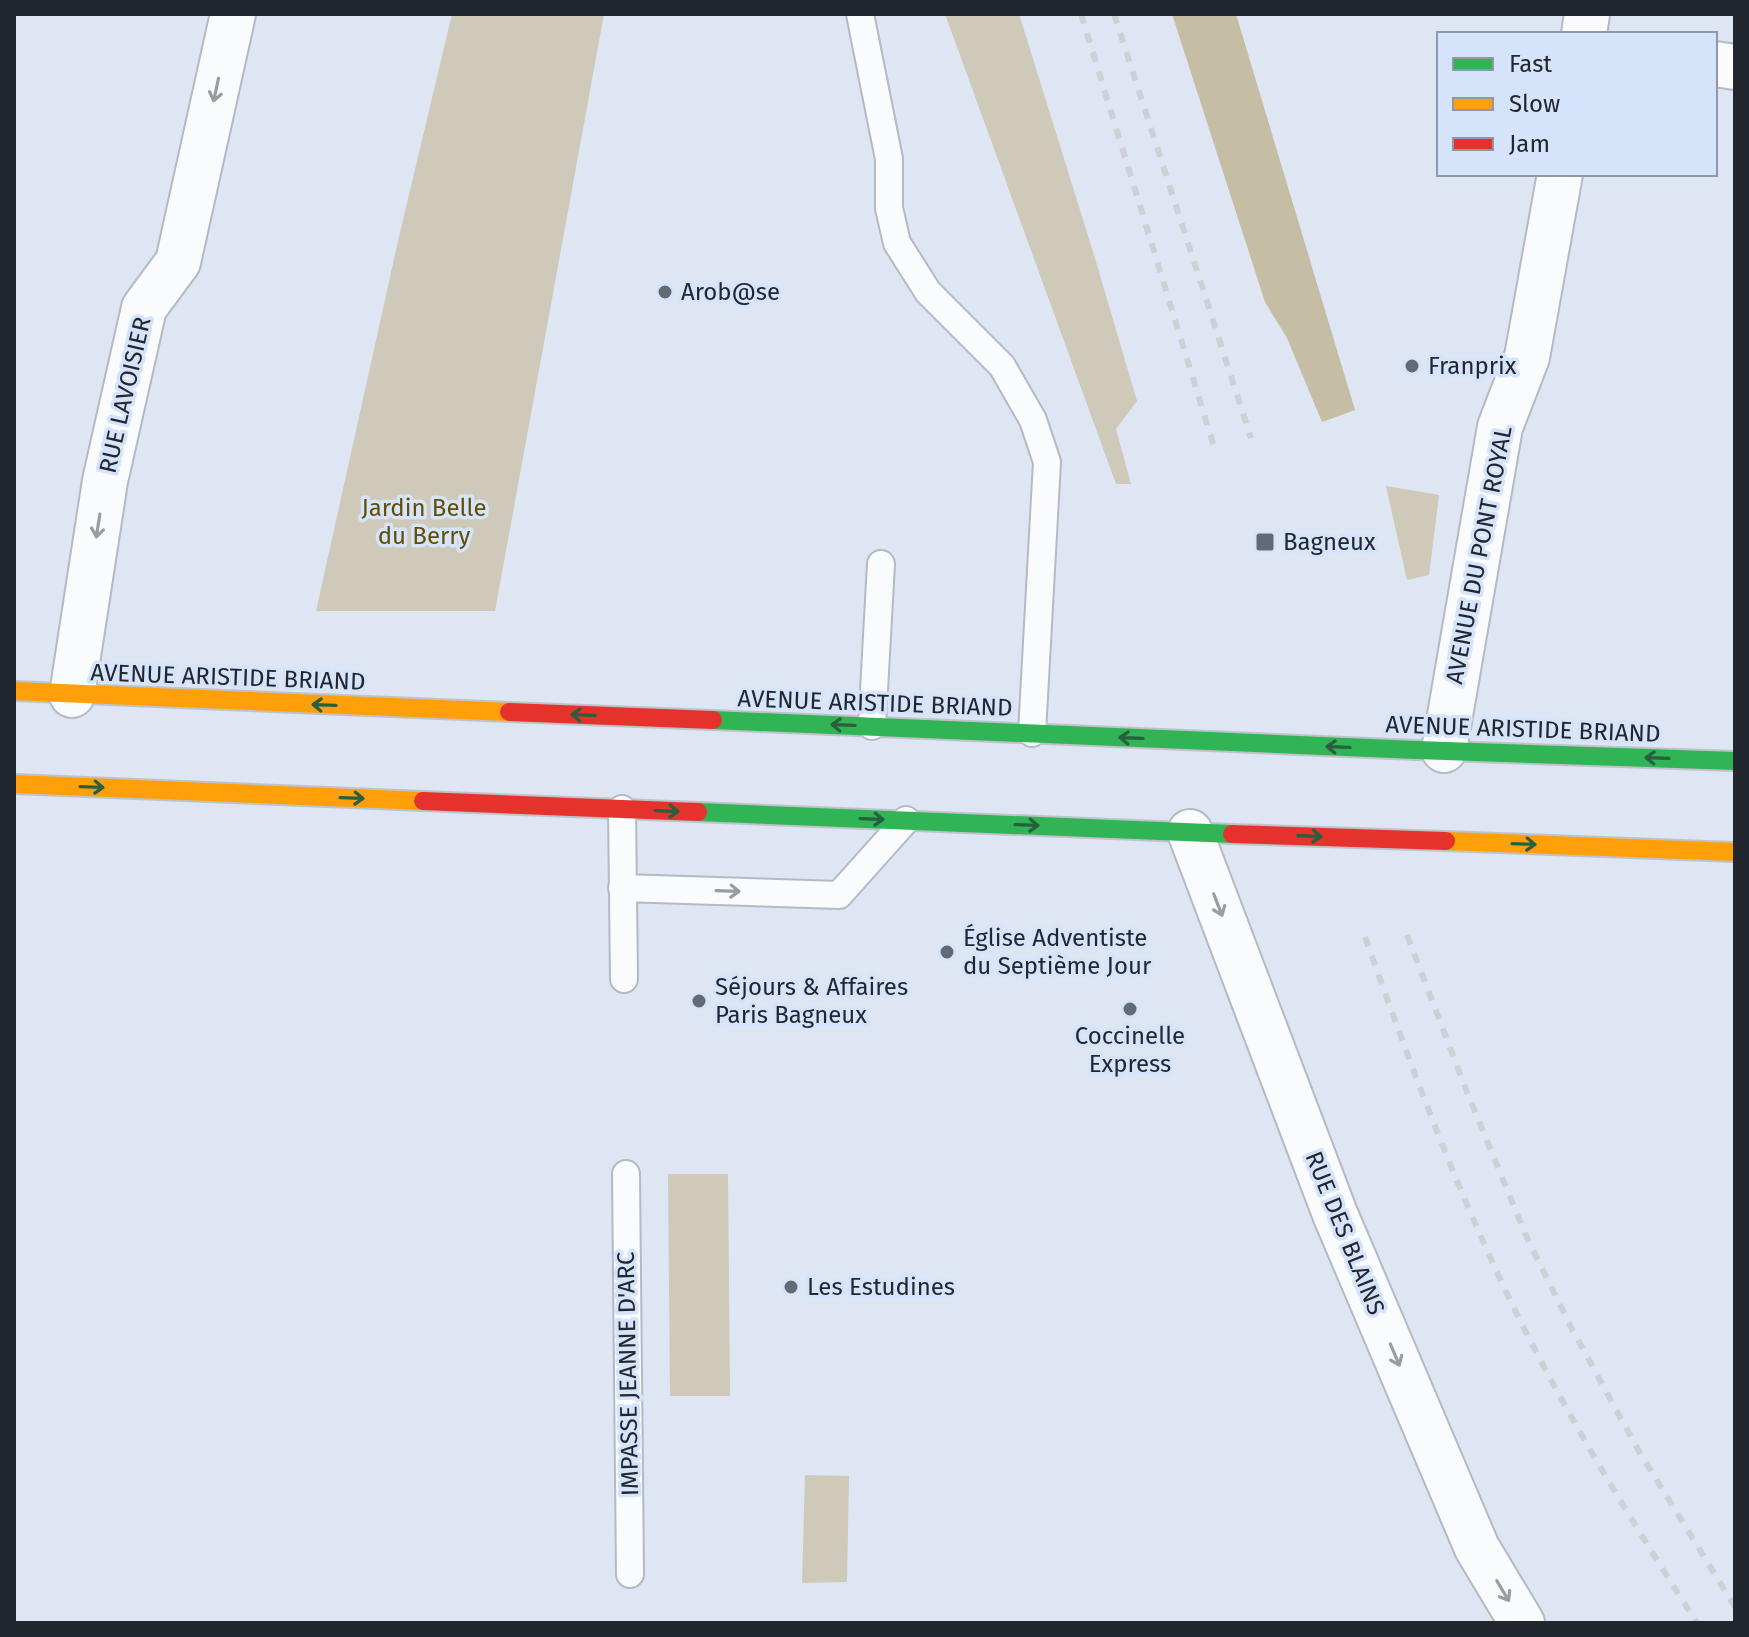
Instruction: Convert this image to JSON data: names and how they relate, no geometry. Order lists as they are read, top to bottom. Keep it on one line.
{"streets":{"main road":["AVENUE ARISTIDE BRIAND"],"street":["RUE LAVOISIER","AVENUE DU PONT ROYAL","RUE DES BLAINS"],"lane":["IMPASSE JEANNE D'ARC"]},"crossings":[["RUE LAVOISIER","AVENUE ARISTIDE BRIAND"],["AVENUE DU PONT ROYAL","AVENUE ARISTIDE BRIAND"]],"one_way":["RUE LAVOISIER","RUE DES BLAINS"],"parks":["Jardin Belle du Berry"],"places":{"other":["Arob@se","Franprix","Église Adventiste du Septième Jour","Séjours & Affaires Paris Bagneux","Coccinelle Express","Les Estudines"],"transit":["Bagneux"]},"legend":["Fast","Slow","Jam"]}
